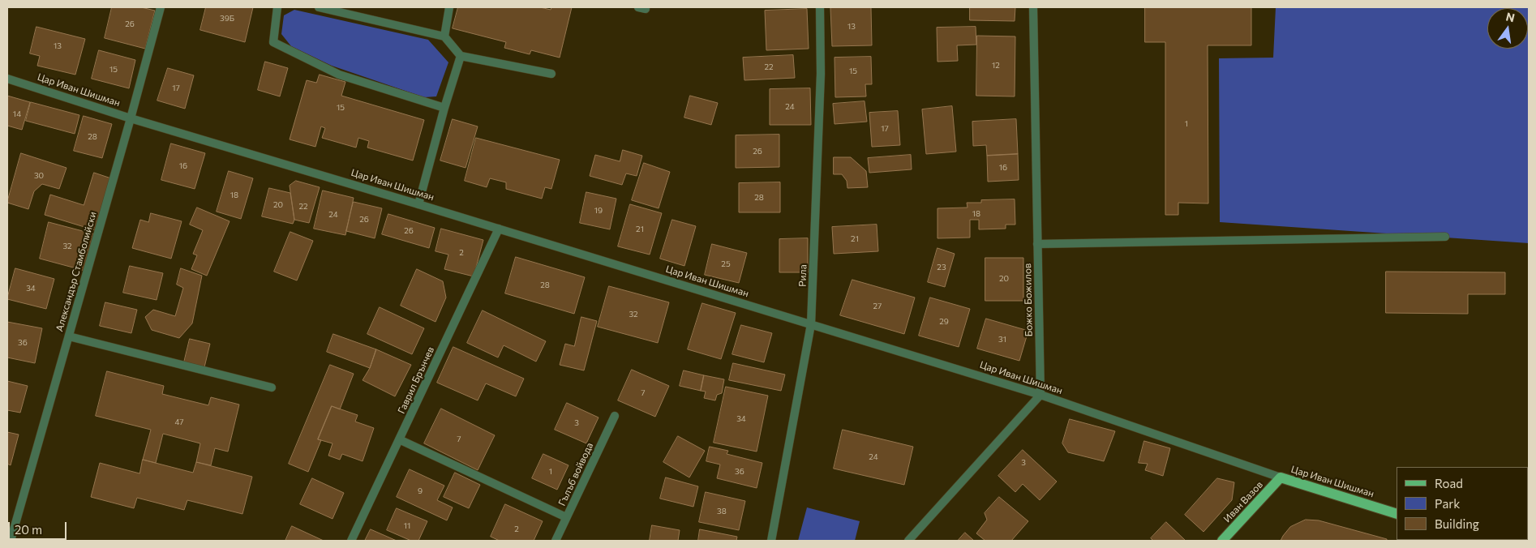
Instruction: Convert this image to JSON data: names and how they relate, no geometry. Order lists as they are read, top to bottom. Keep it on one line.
{"streets":{"main road":["Цар Иван Шишман","Иван Вазов"],"street":["Александър Стамболийски","Рила","Божко Божилов","Гаврил Брънчев","Гълъб войвода"]},"crossings":[["Цар Иван Шишман","Александър Стамболийски"],["Цар Иван Шишман","Рила"],["Цар Иван Шишман","Божко Божилов"],["Цар Иван Шишман","Гаврил Брънчев"],["Цар Иван Шишман","Иван Вазов"]],"house_numbers":["39Б","26","13","13","12","22","15","15","17","24","15","14","1","17","28","26","16","16","30","18","28","20","22","19","18","24","26","21","26","21","32","2","25","23","20","28","34","27","32","29","31","36","7","34","47","3","7","24","3","1","36","9","38","11","2"],"legend":["Road","Park","Building"],"scale_bar":"20 m","north":"top"}
